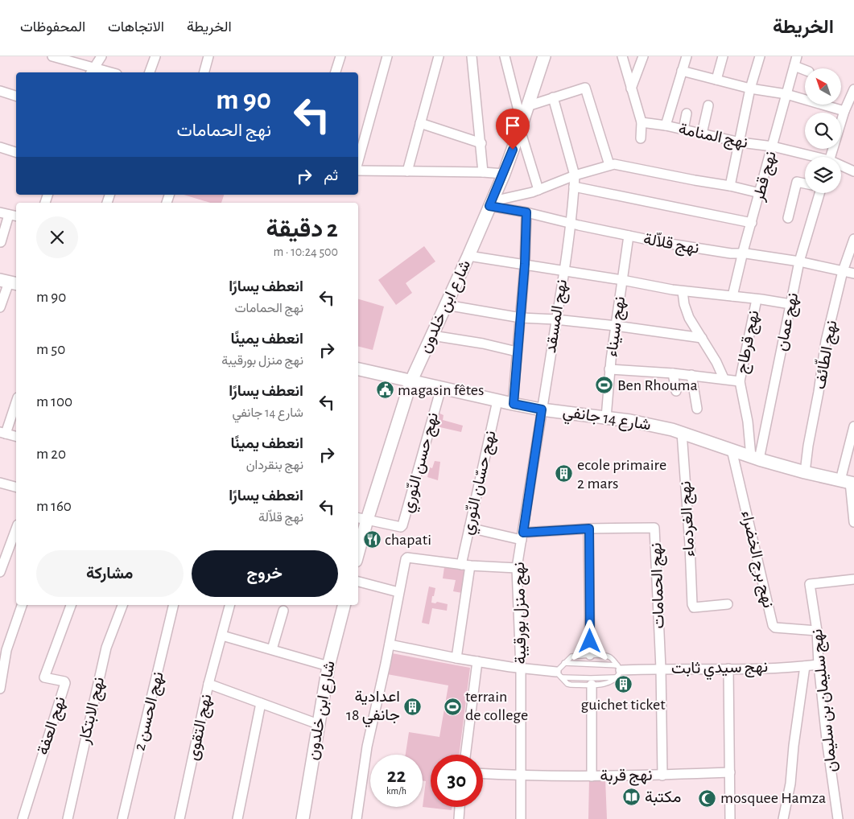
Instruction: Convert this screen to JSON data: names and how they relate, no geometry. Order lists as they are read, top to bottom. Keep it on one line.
{"streets":{"street":["نهج المنامة","نهج قطر","نهج قلاّلة","شارع ابن خلدون","نهج المسقد","نهج عمان","نهج سيناء","نهج قرطاج","نهج الطّائف","شارع 14 جانفي","نهج حسن النّوري","نهج حسّان النّوري","نهج الغردماء","نهج برج الخضراء","نهج الحمامات","نهج منزل بورقيبة","نهج سيدي ثابت","نهج سليمان بن سليمان","نهج الابتكار","نهج الحسن 2","نهج العفة","نهج التقوى","نهج قربة"]},"crossings":[["نهج المنامة","نهج قطر"],["نهج قطر","نهج قلاّلة"],["نهج قلاّلة","شارع ابن خلدون"],["نهج قلاّلة","نهج المسقد"],["نهج قلاّلة","نهج عمان"],["نهج قلاّلة","نهج سيناء"],["نهج قلاّلة","نهج الطّائف"],["شارع ابن خلدون","شارع 14 جانفي"],["شارع ابن خلدون","نهج حسن النّوري"],["نهج المسقد","شارع 14 جانفي"],["نهج المسقد","نهج منزل بورقيبة"],["نهج عمان","نهج قرطاج"],["نهج عمان","شارع 14 جانفي"],["نهج سيناء","شارع 14 جانفي"],["نهج قرطاج","شارع 14 جانفي"],["نهج الطّائف","شارع 14 جانفي"],["شارع 14 جانفي","نهج حسن النّوري"],["شارع 14 جانفي","نهج حسّان النّوري"],["شارع 14 جانفي","نهج الغردماء"],["شارع 14 جانفي","نهج برج الخضراء"],["شارع 14 جانفي","نهج منزل بورقيبة"],["نهج حسّان النّوري","نهج الحمامات"],["نهج برج الخضراء","نهج سليمان بن سليمان"],["نهج الحمامات","نهج منزل بورقيبة"],["نهج الحمامات","نهج سيدي ثابت"],["نهج الحمامات","نهج قربة"],["نهج منزل بورقيبة","نهج قربة"],["نهج سيدي ثابت","نهج سليمان بن سليمان"]],"places":{"sports":["Ben Rhouma","terrain de college"],"public building":["magasin fêtes"],"building":["ecole primaire 2 mars","guichet ticket","اعدادية 18 جانفي"],"restaurant":["chapati"],"library":["مكتبة"],"mosque":["mosquee Hamza"]},"north":"top left","page":{"header":"الخريطة","nav":["الخريطة","الاتجاهات","المحفوظات"],"turn":["90 m","نهج الحمامات"],"then":"ثم","heading":["2 دقيقة","500 m · 10:24"],"list":[{"name":"انعطف يسارًا","note":"نهج الحمامات","value":"90 m"},{"name":"انعطف يمينًا","note":"نهج منزل بورقيبة","value":"50 m"},{"name":"انعطف يسارًا","note":"شارع 14 جانفي","value":"100 m"},{"name":"انعطف يمينًا","note":"نهج بنقردان","value":"20 m"},{"name":"انعطف يسارًا","note":"نهج قلاّلة","value":"160 m"}],"buttons":["خروج","مشاركة"],"speed":"22 km/h","limit":"30"}}
